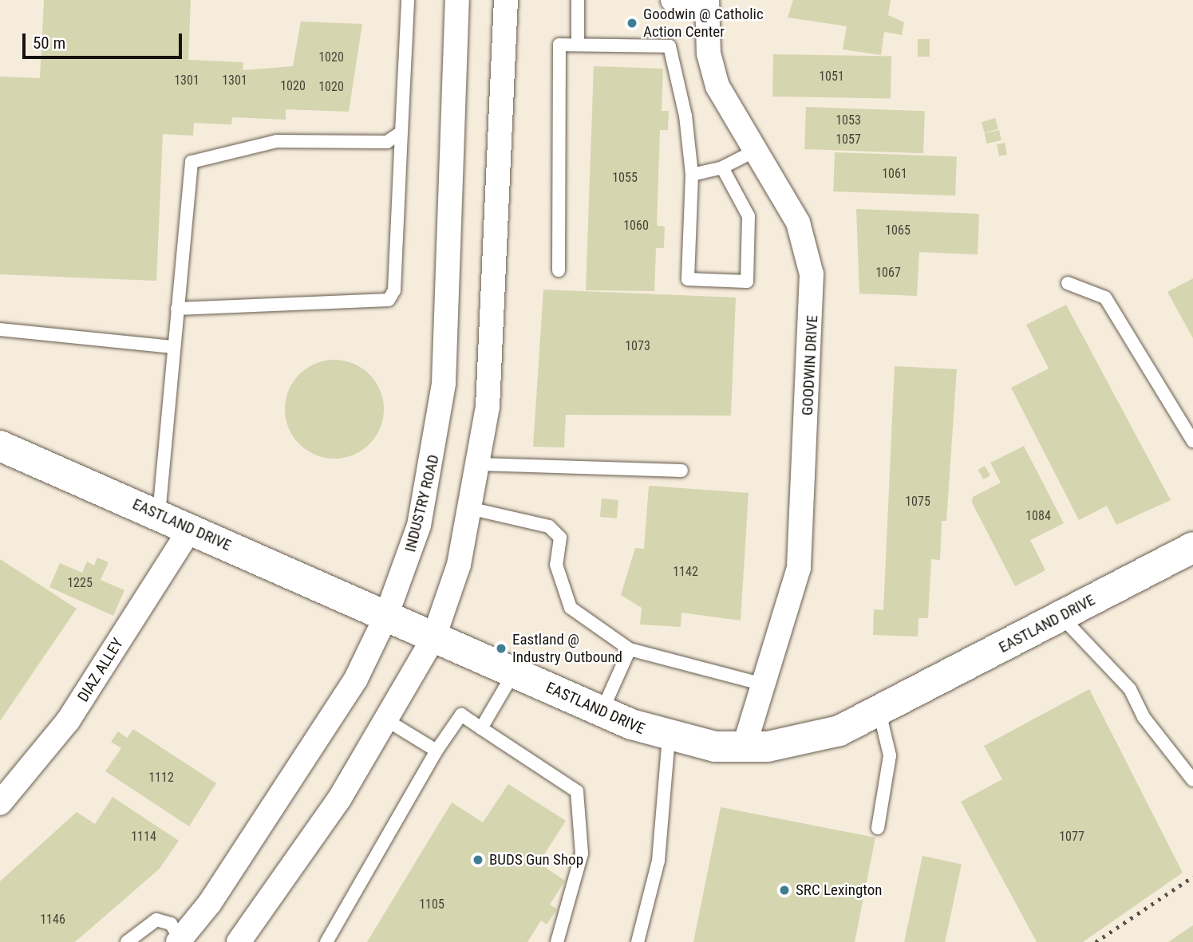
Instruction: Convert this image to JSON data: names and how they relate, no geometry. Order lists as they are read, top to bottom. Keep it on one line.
{"streets":{"street":["GOODWIN DRIVE","INDUSTRY ROAD","EASTLAND DRIVE","DIAZ ALLEY"]},"crossings":[["GOODWIN DRIVE","EASTLAND DRIVE"],["INDUSTRY ROAD","EASTLAND DRIVE"],["EASTLAND DRIVE","DIAZ ALLEY"]],"places":["Goodwin @ Catholic Action Center","Eastland @ Industry Outbound","BUDS Gun Shop","SRC Lexington"],"house_numbers":["1020","1051","1301","1301","1020","1020","1053","1057","1061","1055","1060","1065","1067","1073","1075","1084","1142","1225","1112","1114","1077","1105","1146"],"scale_bar":"50 m"}
